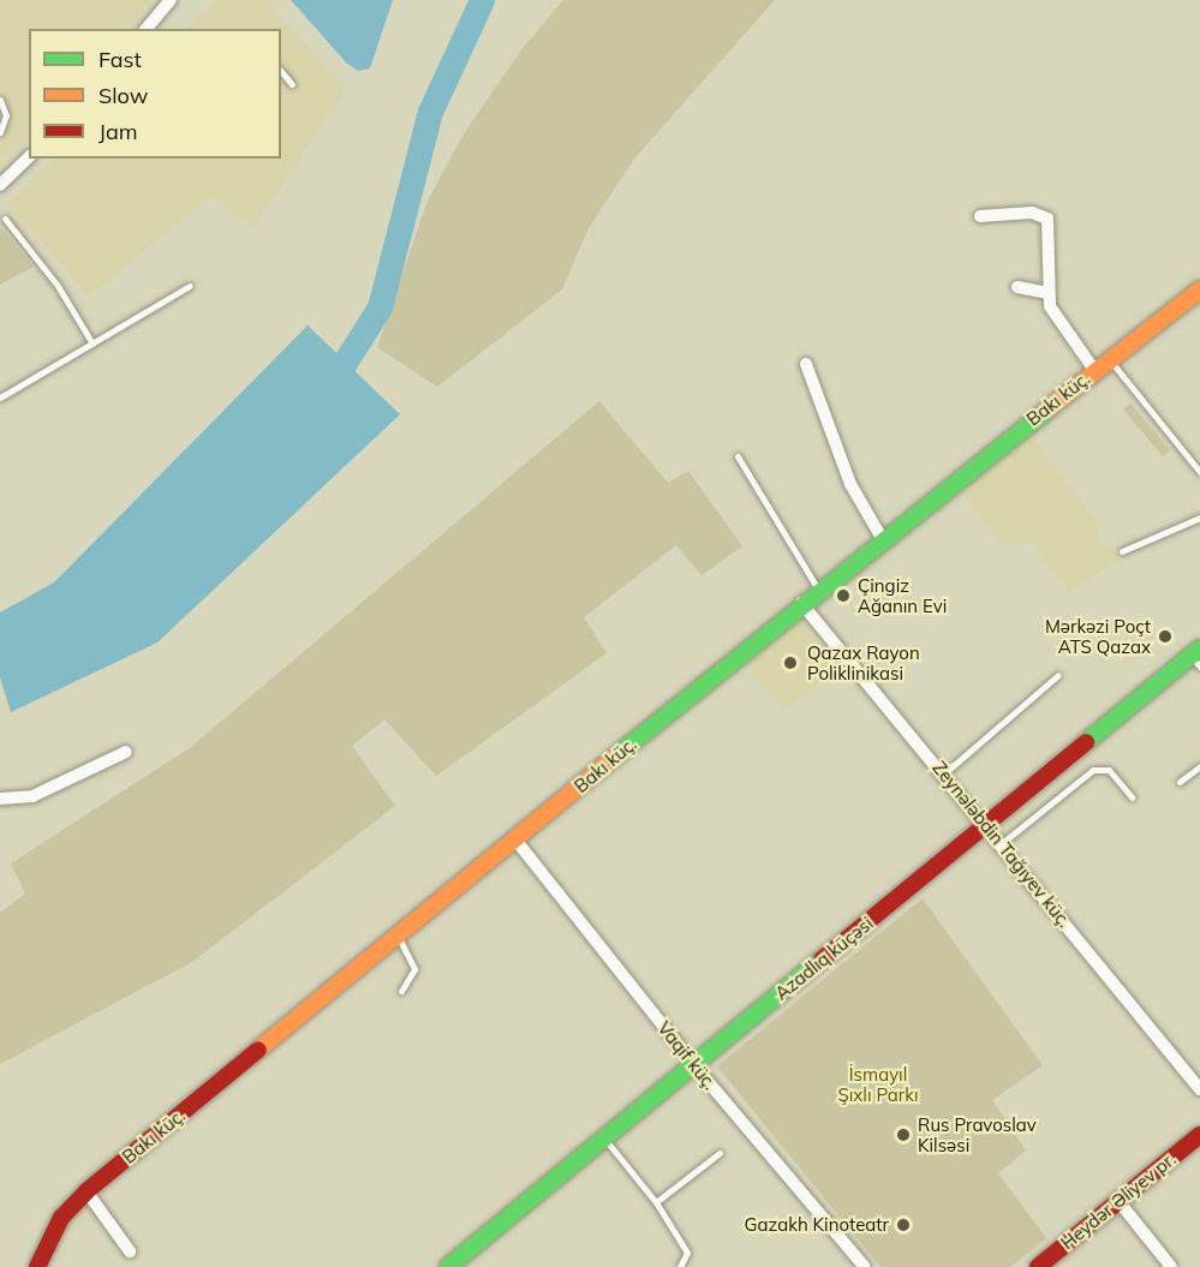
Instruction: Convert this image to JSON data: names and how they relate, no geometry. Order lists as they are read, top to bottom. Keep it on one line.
{"streets":{"street":["Bakı küç.","Zeynələbdin Tağıyev küç.","Azadlıq küçəsi","Vaqif küç.","Heydər Əliyev pr."]},"crossings":[["Bakı küç.","Zeynələbdin Tağıyev küç."],["Bakı küç.","Vaqif küç."],["Zeynələbdin Tağıyev küç.","Azadlıq küçəsi"],["Azadlıq küçəsi","Vaqif küç."]],"parks":["İsmayıl Şıxlı Parkı"],"places":["Çingiz Ağanın Evi","Mərkəzi Poçt ATS Qazax","Qazax Rayon Poliklinikasi","Rus Pravoslav Kilsəsi","Gazakh Kinoteatr"],"legend":["Fast","Slow","Jam"]}
